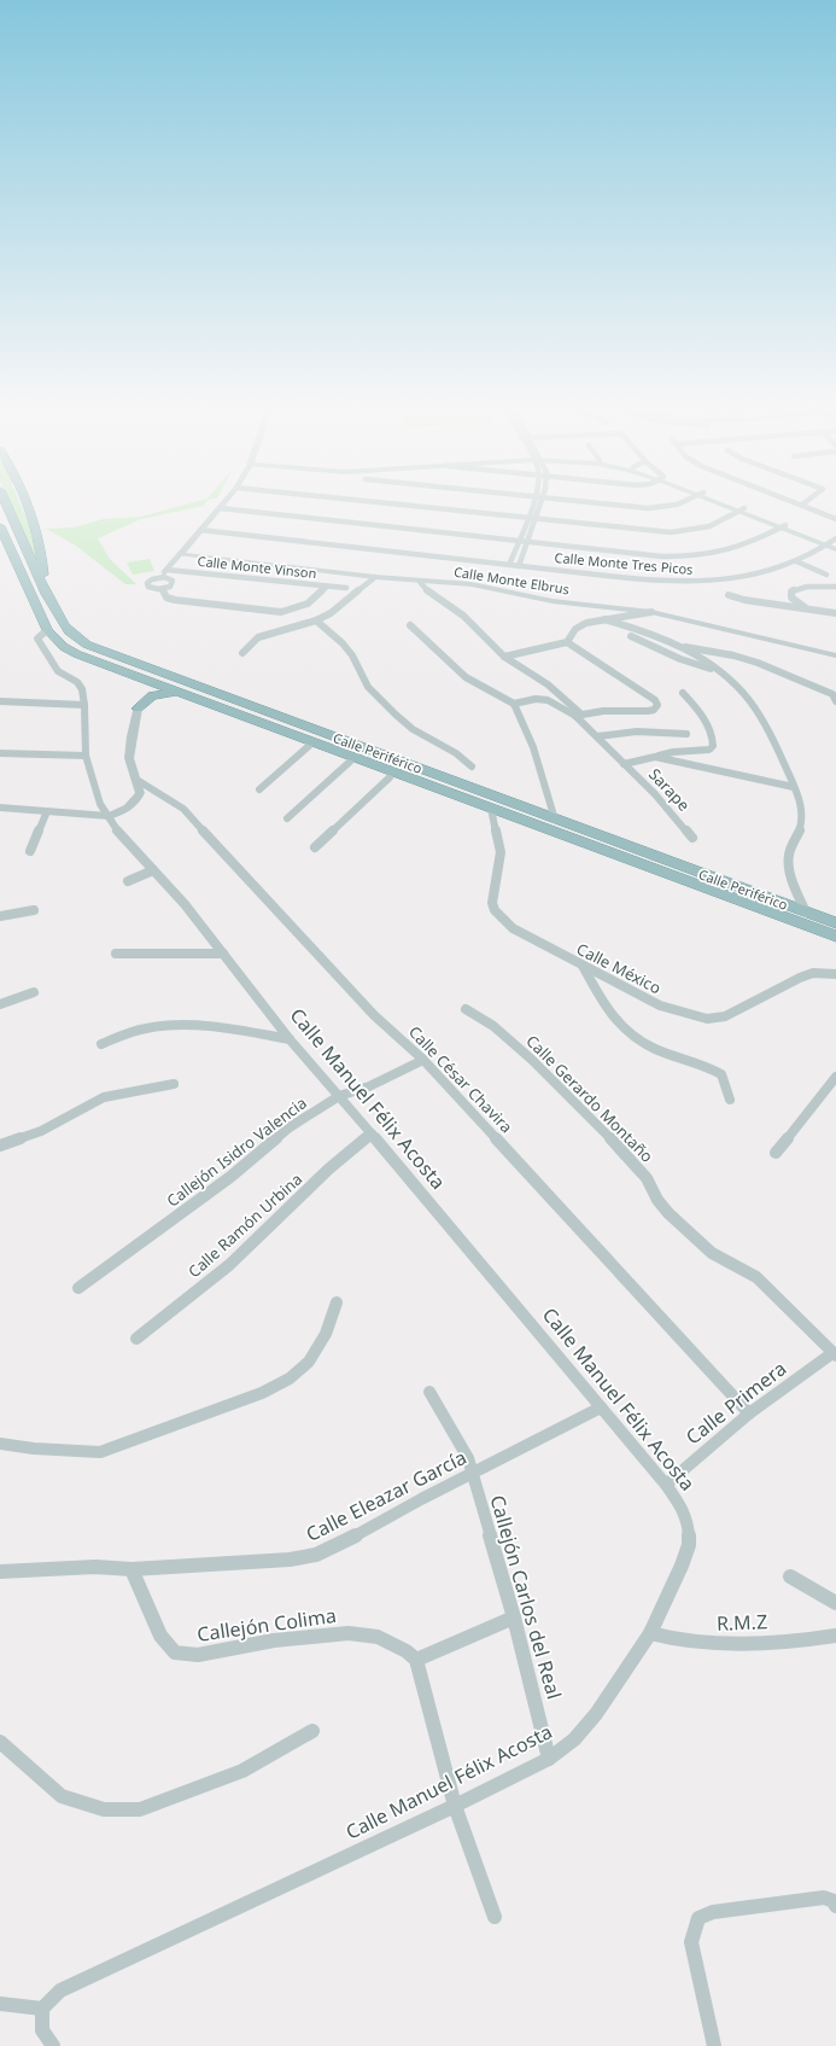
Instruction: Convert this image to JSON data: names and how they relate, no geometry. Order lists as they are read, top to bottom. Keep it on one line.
{"streets":{"highway":["Calle Periférico"],"street":["Calle Monte Tres Picos","Calle Monte Vinson","Calle Monte Elbrus","Sarape","Calle México","Calle César Chavira","Calle Manuel Félix Acosta","Calle Gerardo Montaño","Callejón Isidro Valencia","Calle Ramón Urbina","Calle Primera","Calle Eleazar García","Callejón Carlos del Real","R.M.Z","Callejón Colima"]},"crossings":[["Calle Periférico","Calle México"],["Calle Periférico","Calle Manuel Félix Acosta"],["Calle César Chavira","Callejón Isidro Valencia"],["Calle César Chavira","Calle Primera"],["Calle Manuel Félix Acosta","Callejón Isidro Valencia"],["Calle Manuel Félix Acosta","Calle Ramón Urbina"],["Calle Manuel Félix Acosta","Calle Primera"],["Calle Manuel Félix Acosta","Calle Eleazar García"],["Calle Manuel Félix Acosta","Callejón Carlos del Real"],["Calle Manuel Félix Acosta","R.M.Z"],["Calle Gerardo Montaño","Calle Primera"],["Calle Eleazar García","Callejón Carlos del Real"],["Calle Eleazar García","Callejón Colima"]]}
